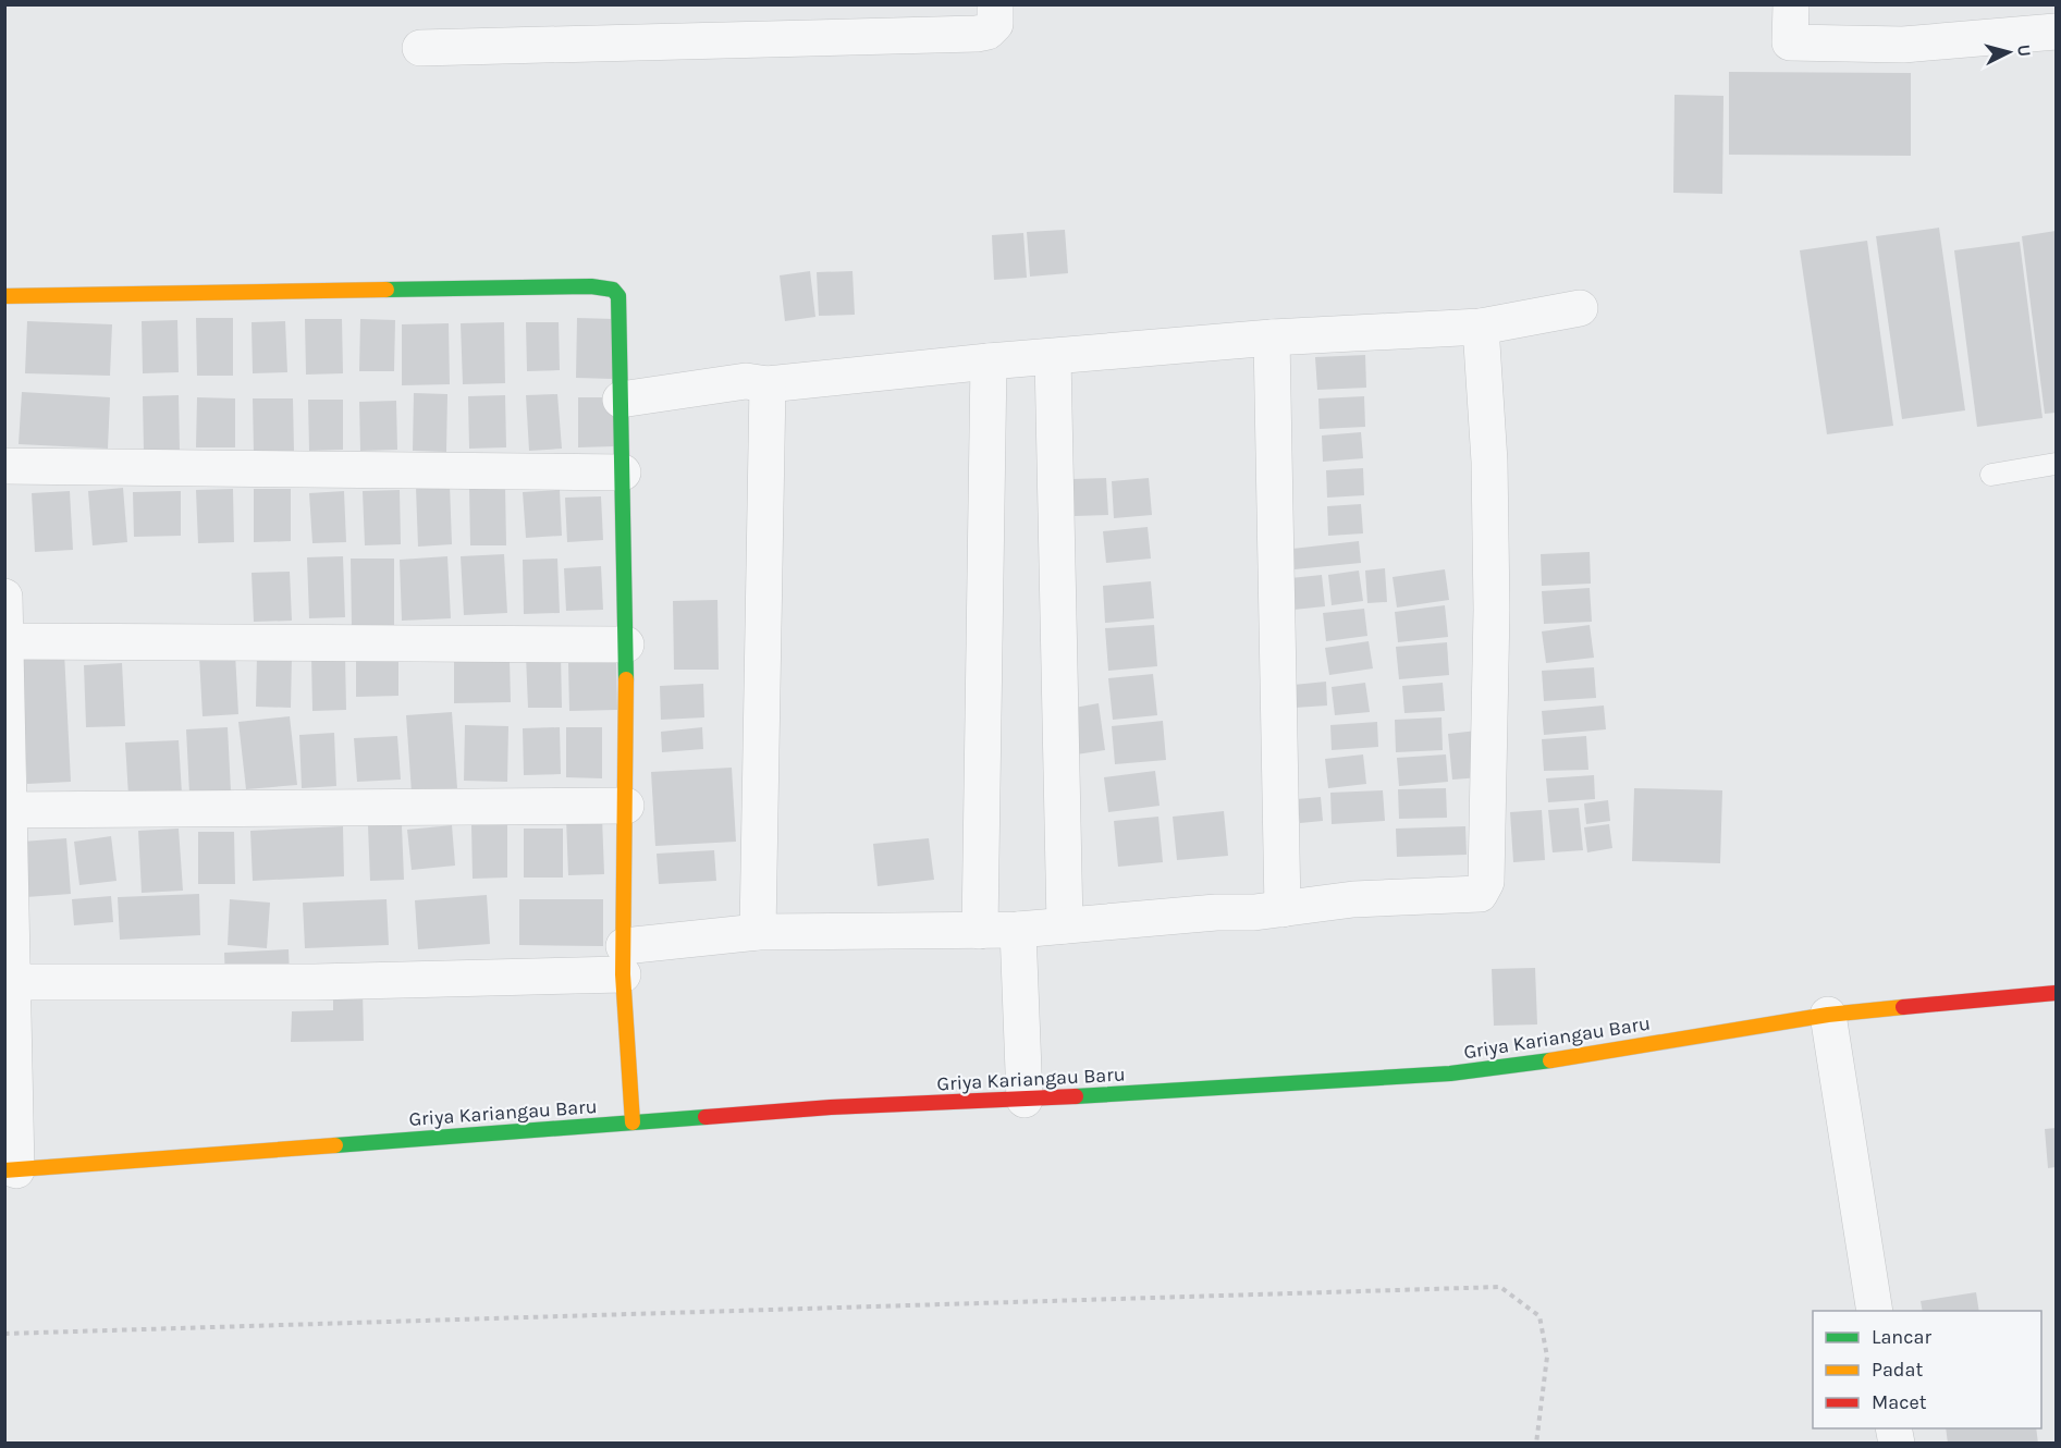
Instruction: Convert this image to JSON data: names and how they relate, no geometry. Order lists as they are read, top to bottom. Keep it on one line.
{"streets":{"street":["Griya Kariangau Baru"]},"legend":["Lancar","Padat","Macet"],"north":"right"}
